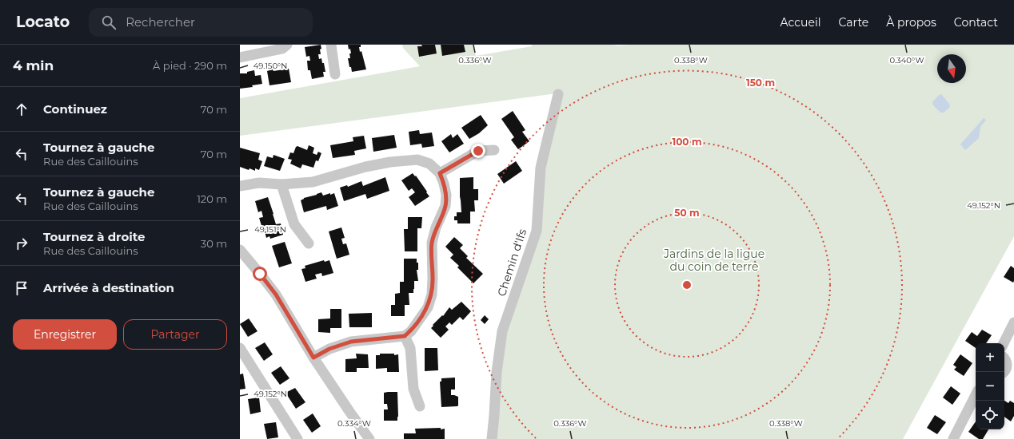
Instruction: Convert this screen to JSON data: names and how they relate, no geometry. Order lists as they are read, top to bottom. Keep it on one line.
{"streets":{"street":["Chemin d'Ifs"]},"parks":["Jardins de la ligue du coin de terre"],"north":"bottom","page":{"header":"Locato","search":"Rechercher","nav":["Accueil","Carte","À propos","Contact"],"heading":["4 min","À pied · 290 m"],"list":[["Continuez","70 m"],["Tournez à gauche","Rue des Caillouins","70 m"],["Tournez à gauche","Rue des Caillouins","120 m"],["Tournez à droite","Rue des Caillouins","30 m"],"Arrivée à destination"],"buttons":["Enregistrer","Partager"],"map_buttons":["+","−"]},"coordinates":["0.336°W","0.340°W","0.338°W","49.150°N","49.152°N","49.151°N","0.334°W"],"rings":["150 m","100 m","50 m"]}
